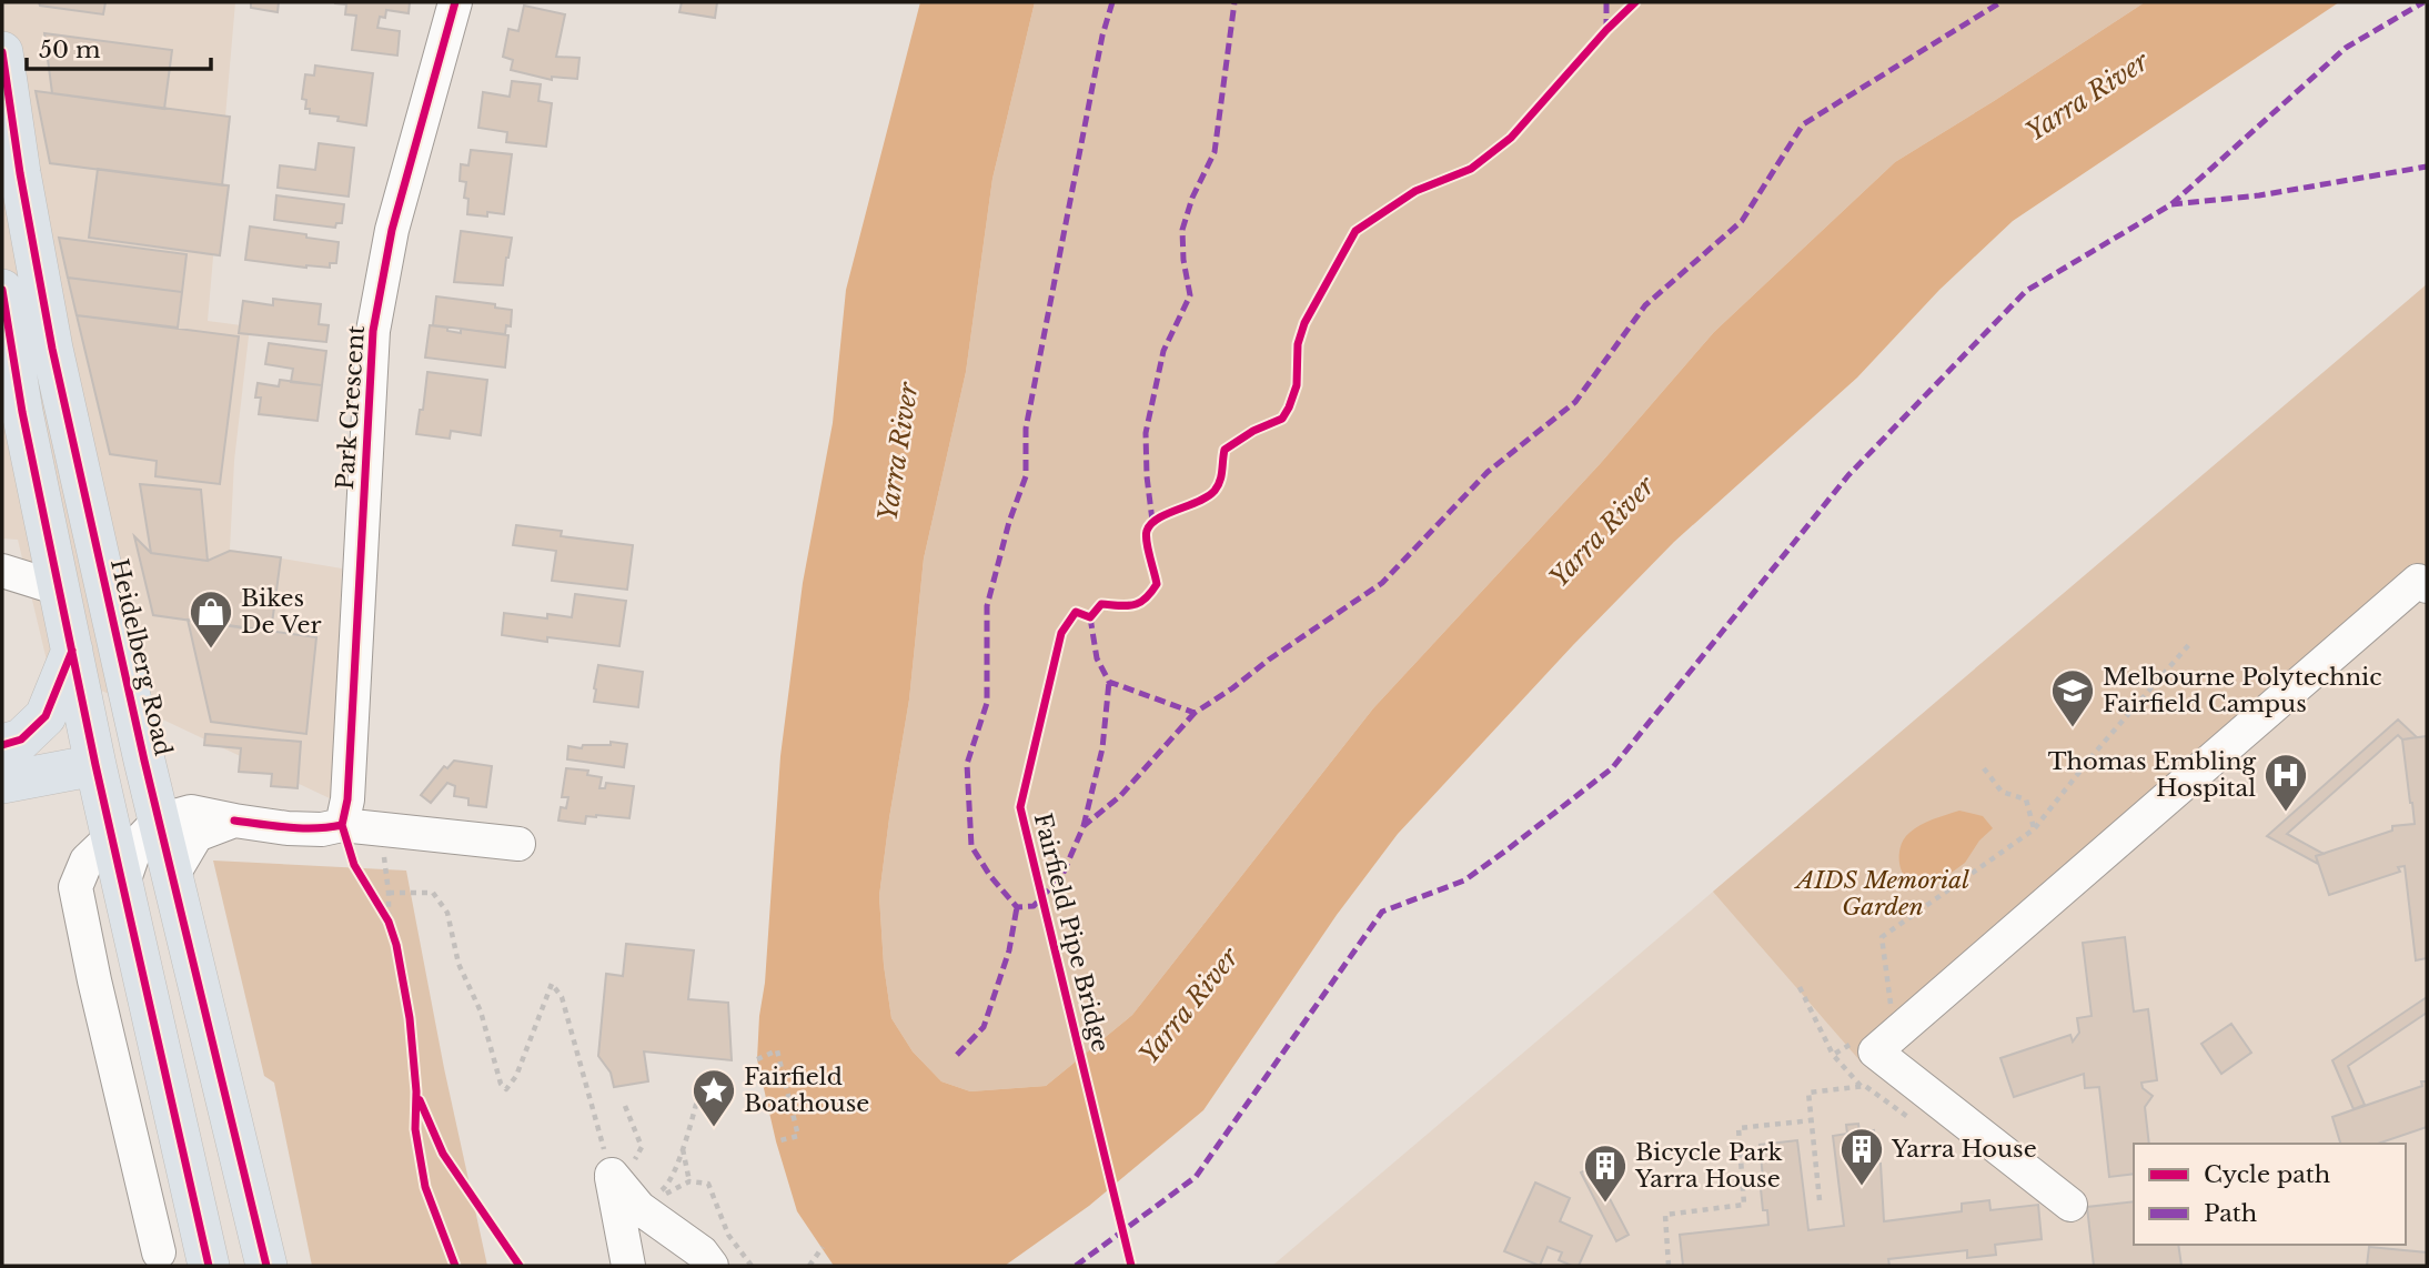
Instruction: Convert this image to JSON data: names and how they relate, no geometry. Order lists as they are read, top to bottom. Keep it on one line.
{"streets":{"main road":["Heidelberg Road"],"street":["Park Crescent"],"cycle path":["Fairfield Pipe Bridge"]},"water":["Yarra River"],"parks":["AIDS Memorial Garden"],"places":{"shop":["Bikes De Ver"],"school or university":["Melbourne Polytechnic Fairfield Campus"],"hospital":["Thomas Embling Hospital"],"place":["Fairfield Boathouse"],"building":["Yarra House","Bicycle Park Yarra House"]},"legend":["Cycle path","Path"],"scale_bar":"50 m"}
